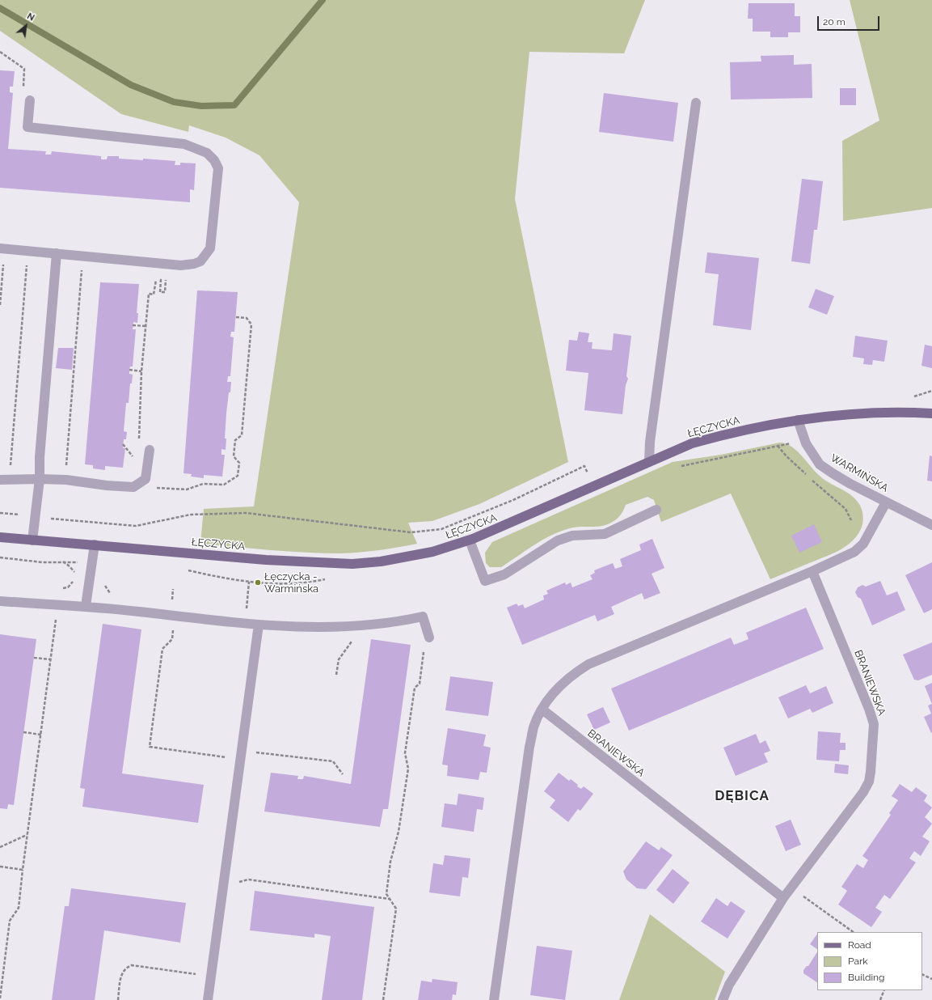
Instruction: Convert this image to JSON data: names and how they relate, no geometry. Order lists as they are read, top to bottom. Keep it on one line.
{"streets":{"main road":["ŁĘCZYCKA"],"street":["WARMIŃSKA","BRANIEWSKA"]},"crossings":[["ŁĘCZYCKA","WARMIŃSKA"]],"districts":["DĘBICA"],"places":["Łęczycka - Warmińska"],"legend":["Road","Park","Building"],"scale_bar":"20 m","north":"top right"}
